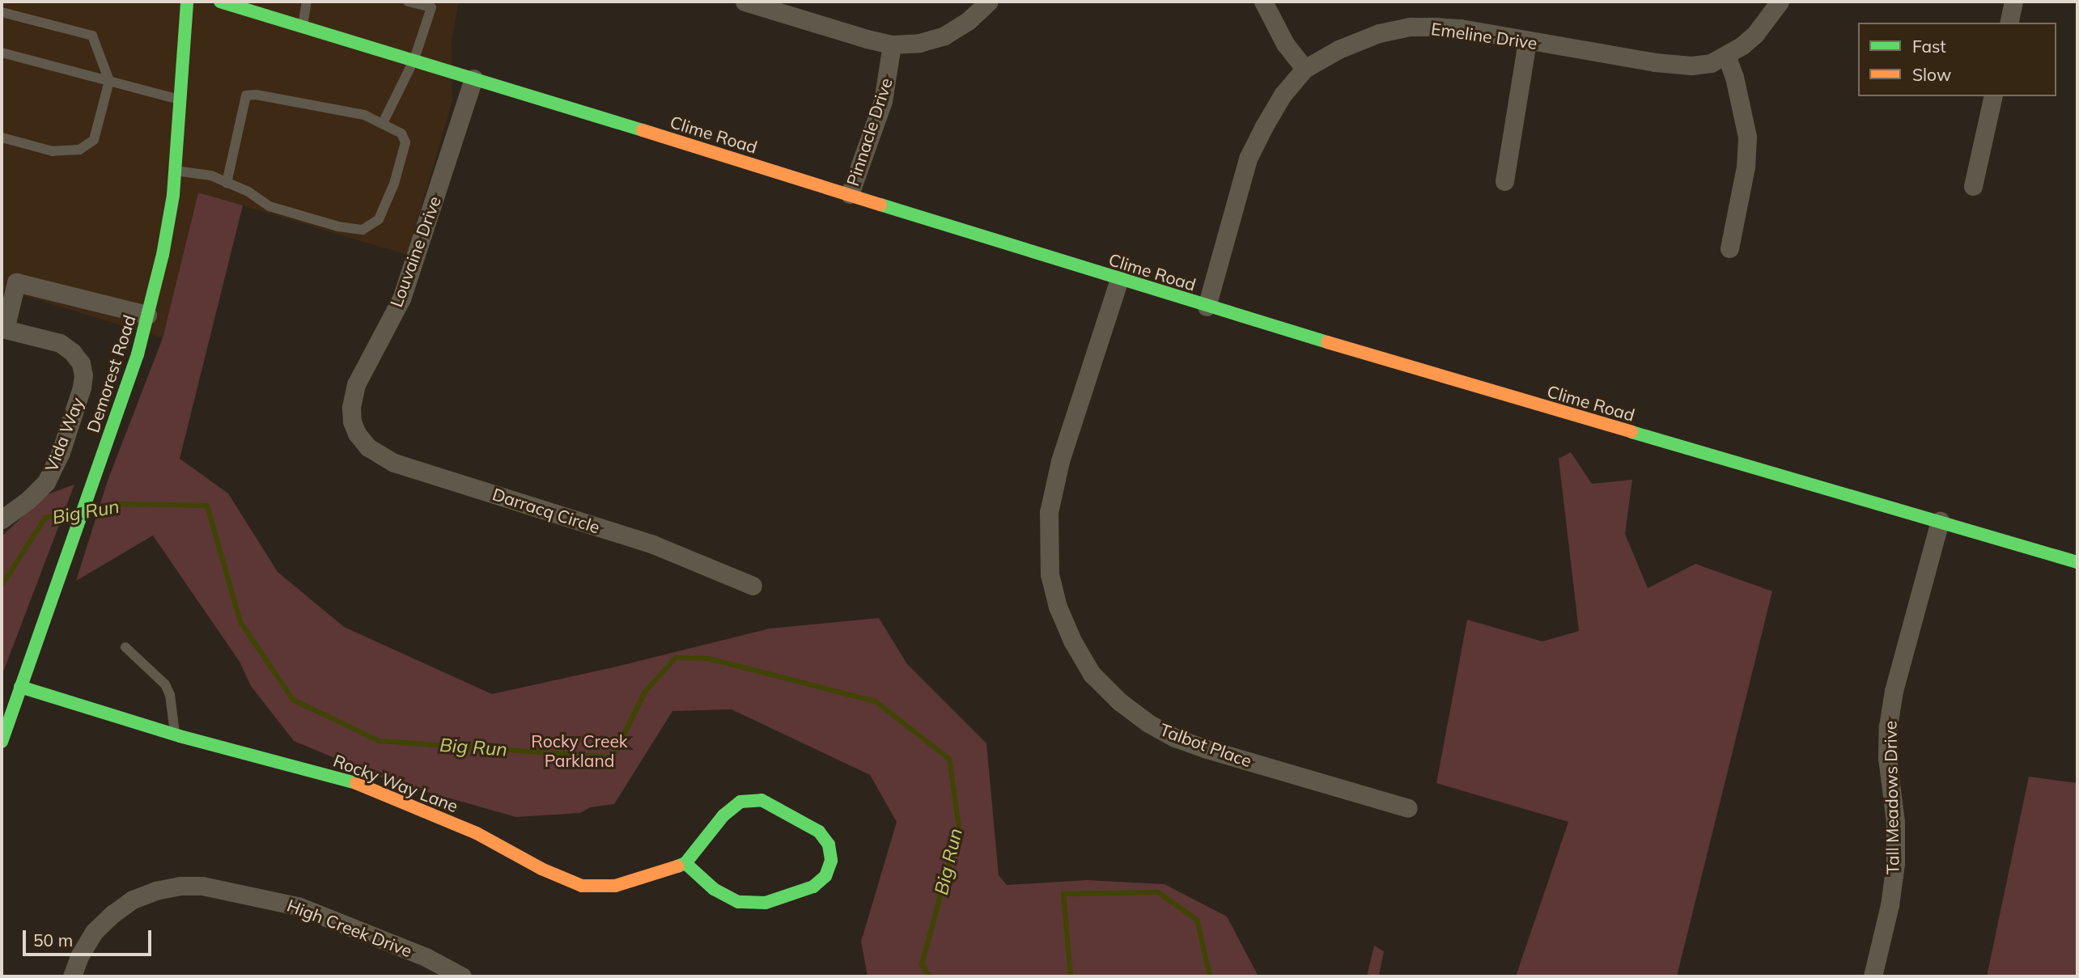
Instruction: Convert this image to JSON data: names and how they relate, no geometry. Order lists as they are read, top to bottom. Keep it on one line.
{"streets":{"main road":["Clime Road","Demorest Road","Rocky Way Lane"],"street":["Emeline Drive","Pinnacle Drive","Louvaine Drive","Vida Way","Darracq Circle","Talbot Place","Tall Meadows Drive","High Creek Drive"]},"crossings":[["Emeline Drive","Clime Road"],["Pinnacle Drive","Clime Road"],["Clime Road","Louvaine Drive"],["Clime Road","Talbot Place"],["Clime Road","Tall Meadows Drive"],["Louvaine Drive","Darracq Circle"],["Demorest Road","Rocky Way Lane"]],"water":["Big Run"],"parks":["Rocky Creek Parkland"],"legend":["Fast","Slow"],"scale_bar":"50 m"}
